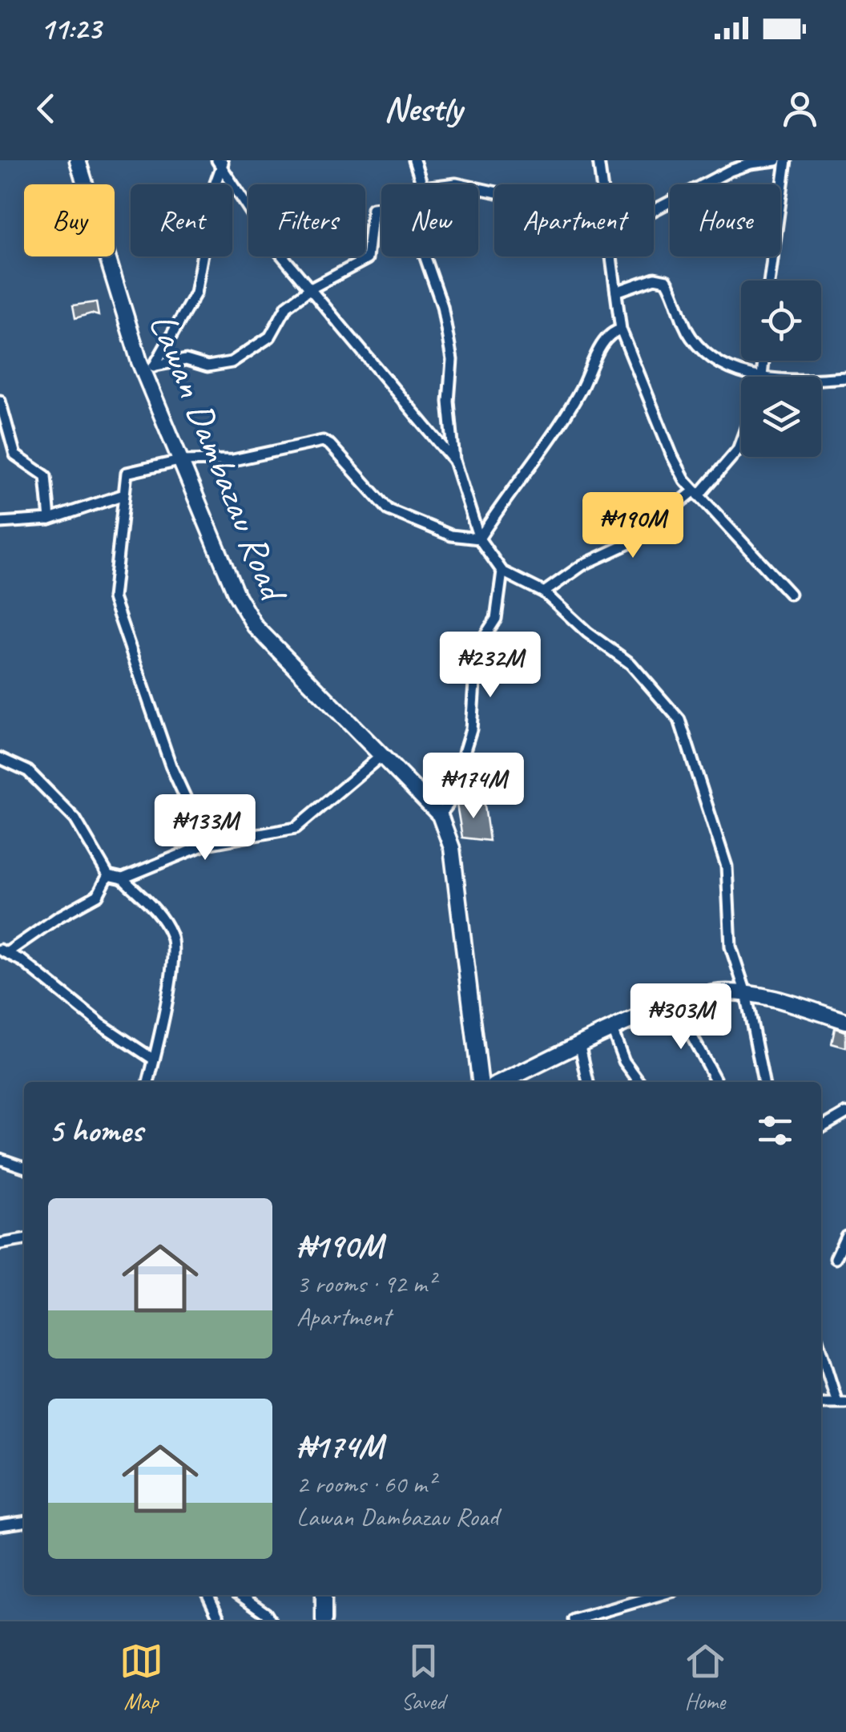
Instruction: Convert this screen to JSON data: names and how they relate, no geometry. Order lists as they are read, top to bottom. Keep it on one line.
{"streets":{"main road":["Lawan Dambazau Road"]},"page":{"status":"11:23","header":"Nestly","chip":["Buy","Rent","Filters","New","Apartment","House"],"price":["₦190M","₦232M","₦174M","₦133M","₦303M"],"heading":"5 homes","list":[{"name":"₦190M","note":"3 rooms · 92 m² · Apartment"},{"name":"₦174M","note":"2 rooms · 60 m² · Lawan Dambazau Road"}],"tabs":["Map","Saved","Home"]}}
